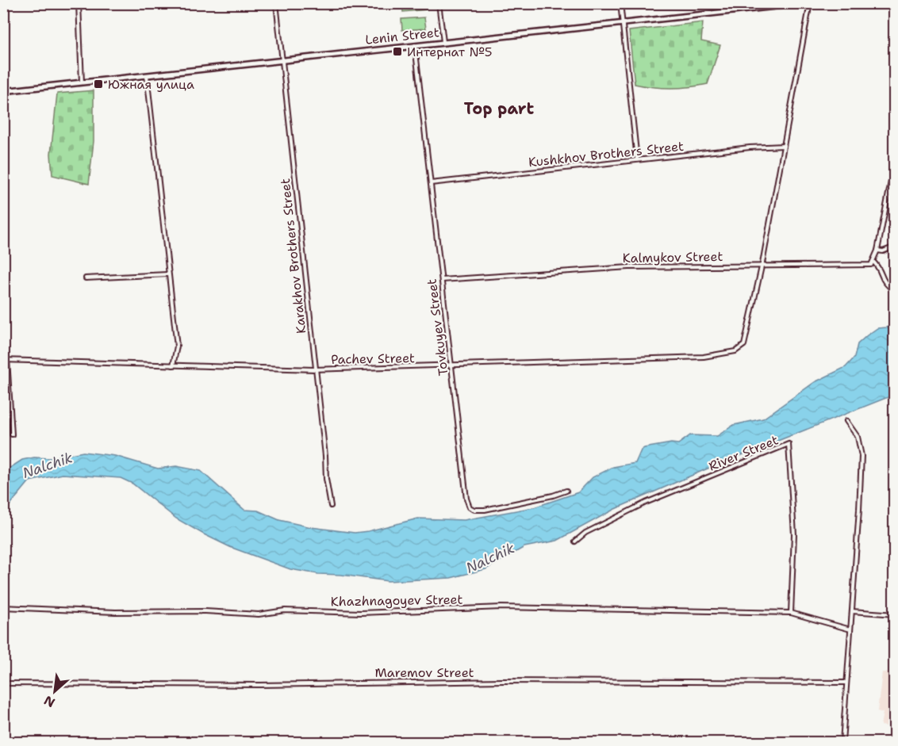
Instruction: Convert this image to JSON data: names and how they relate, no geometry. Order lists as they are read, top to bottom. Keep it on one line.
{"streets":{"street":["Lenin Street","Kushkhov Brothers Street","Karakhov Brothers Street","Kalmykov Street","Tovkuyev Street","Pachev Street","River Street","Khazhnagoyev Street","Maremov Street"]},"crossings":[["Lenin Street","Karakhov Brothers Street"],["Lenin Street","Tovkuyev Street"],["Kushkhov Brothers Street","Tovkuyev Street"],["Karakhov Brothers Street","Pachev Street"],["Kalmykov Street","Tovkuyev Street"],["Kalmykov Street","Pachev Street"],["Tovkuyev Street","Pachev Street"],["River Street","Khazhnagoyev Street"]],"districts":["Top part"],"water":["Nalchik"],"places":{"transit":["Интернат №5","Южная улица"]},"north":"bottom left"}
